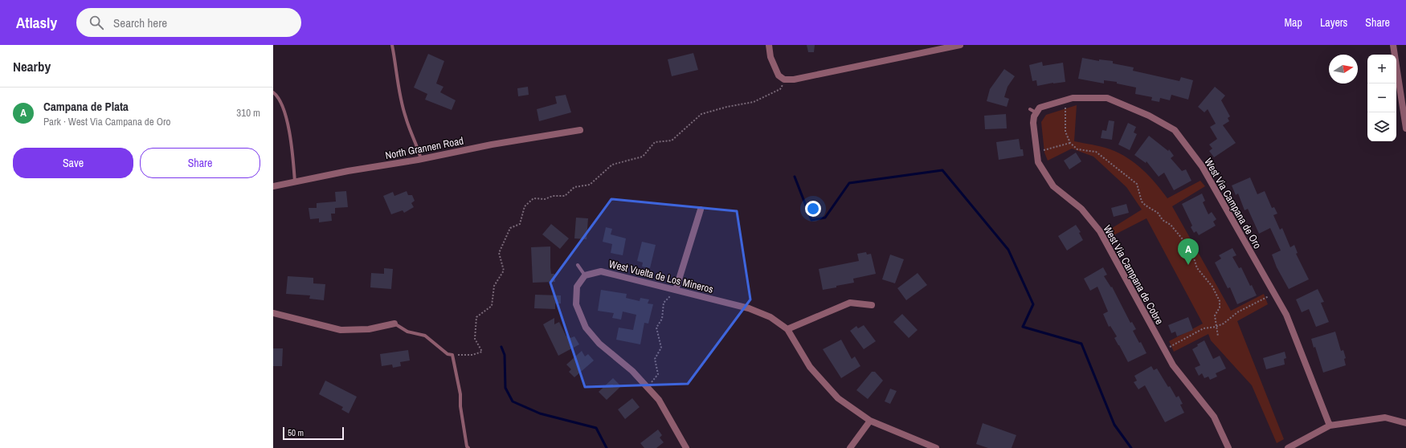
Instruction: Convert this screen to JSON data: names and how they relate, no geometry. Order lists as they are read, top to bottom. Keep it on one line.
{"streets":{"street":["North Grannen Road","West Via Campana de Oro","West Via Campana de Cobre","West Vuelta de Los Mineros"]},"crossings":[["West Via Campana de Oro","West Via Campana de Cobre"]],"scale_bar":"50 m","north":"right","page":{"header":"Atlasly","search":"Search here","nav":["Map","Layers","Share"],"heading":"Nearby","map_buttons":["+","−"],"list":[{"mark":"A","name":"Campana de Plata","note":"Park · West Via Campana de Oro","value":"310 m"}],"buttons":["Save","Share"],"pins":"A","scale":"50 m"}}
